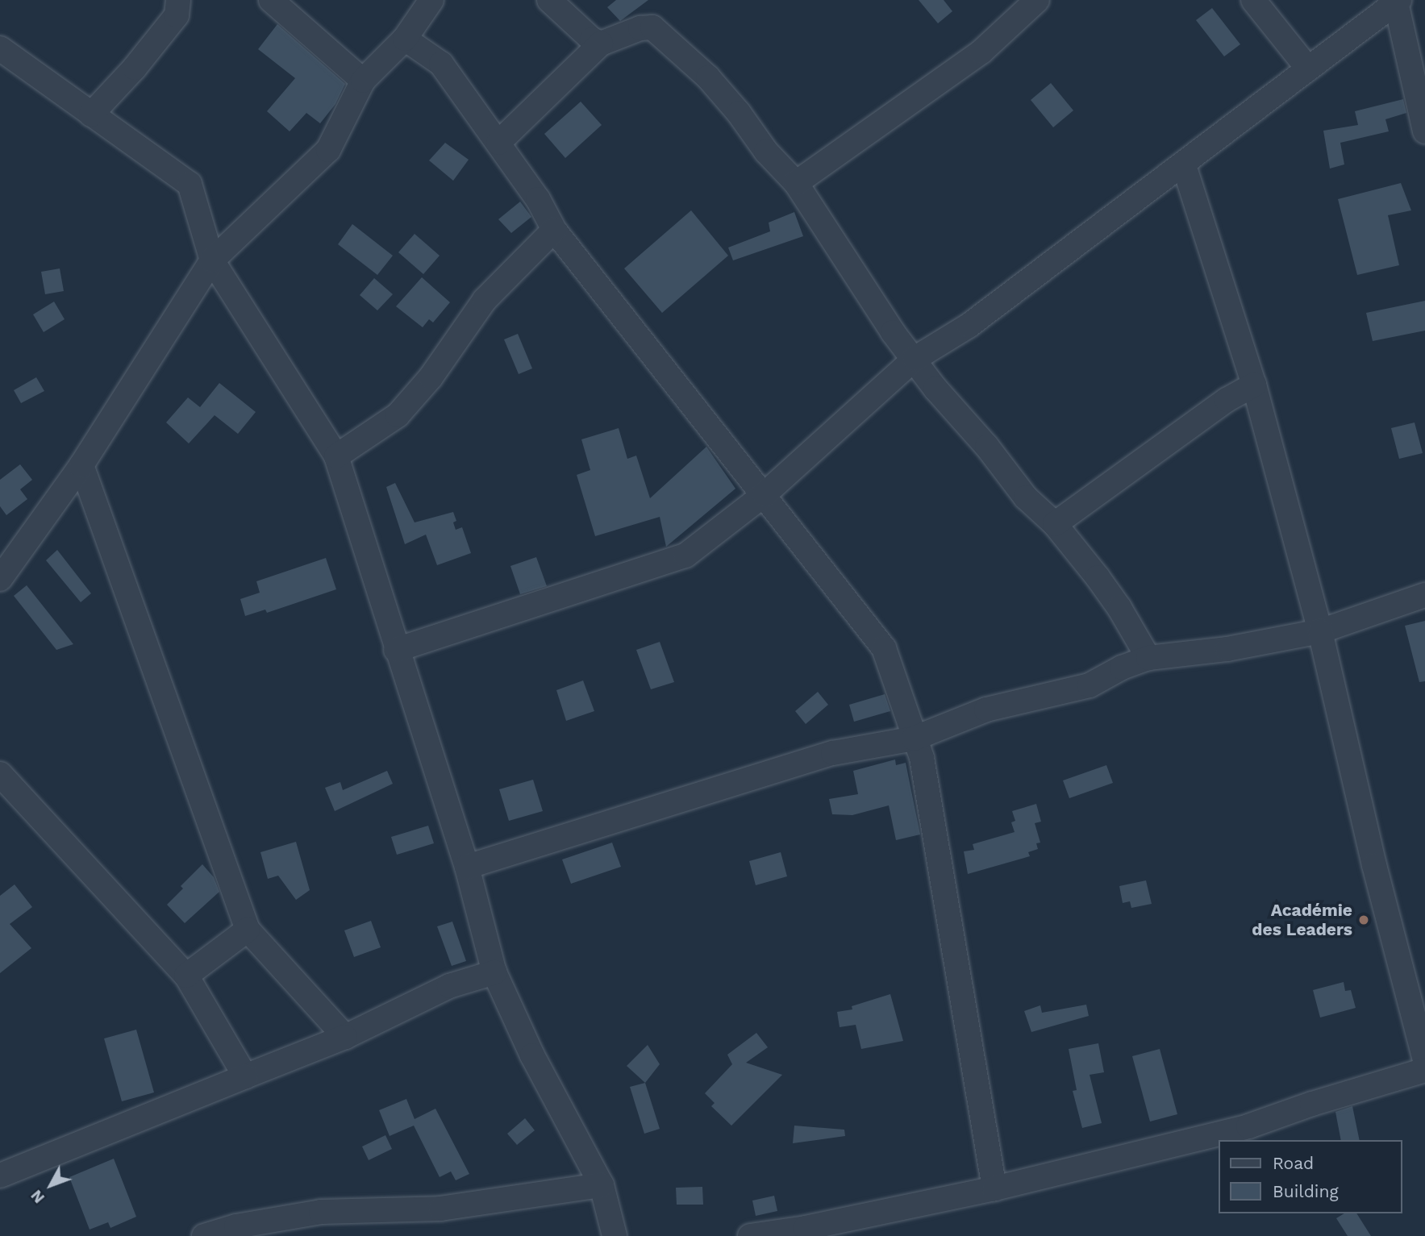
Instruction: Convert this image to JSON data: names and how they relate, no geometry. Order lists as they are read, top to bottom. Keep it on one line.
{"places":["Académie des Leaders"],"legend":["Road","Building"],"north":"bottom left"}
